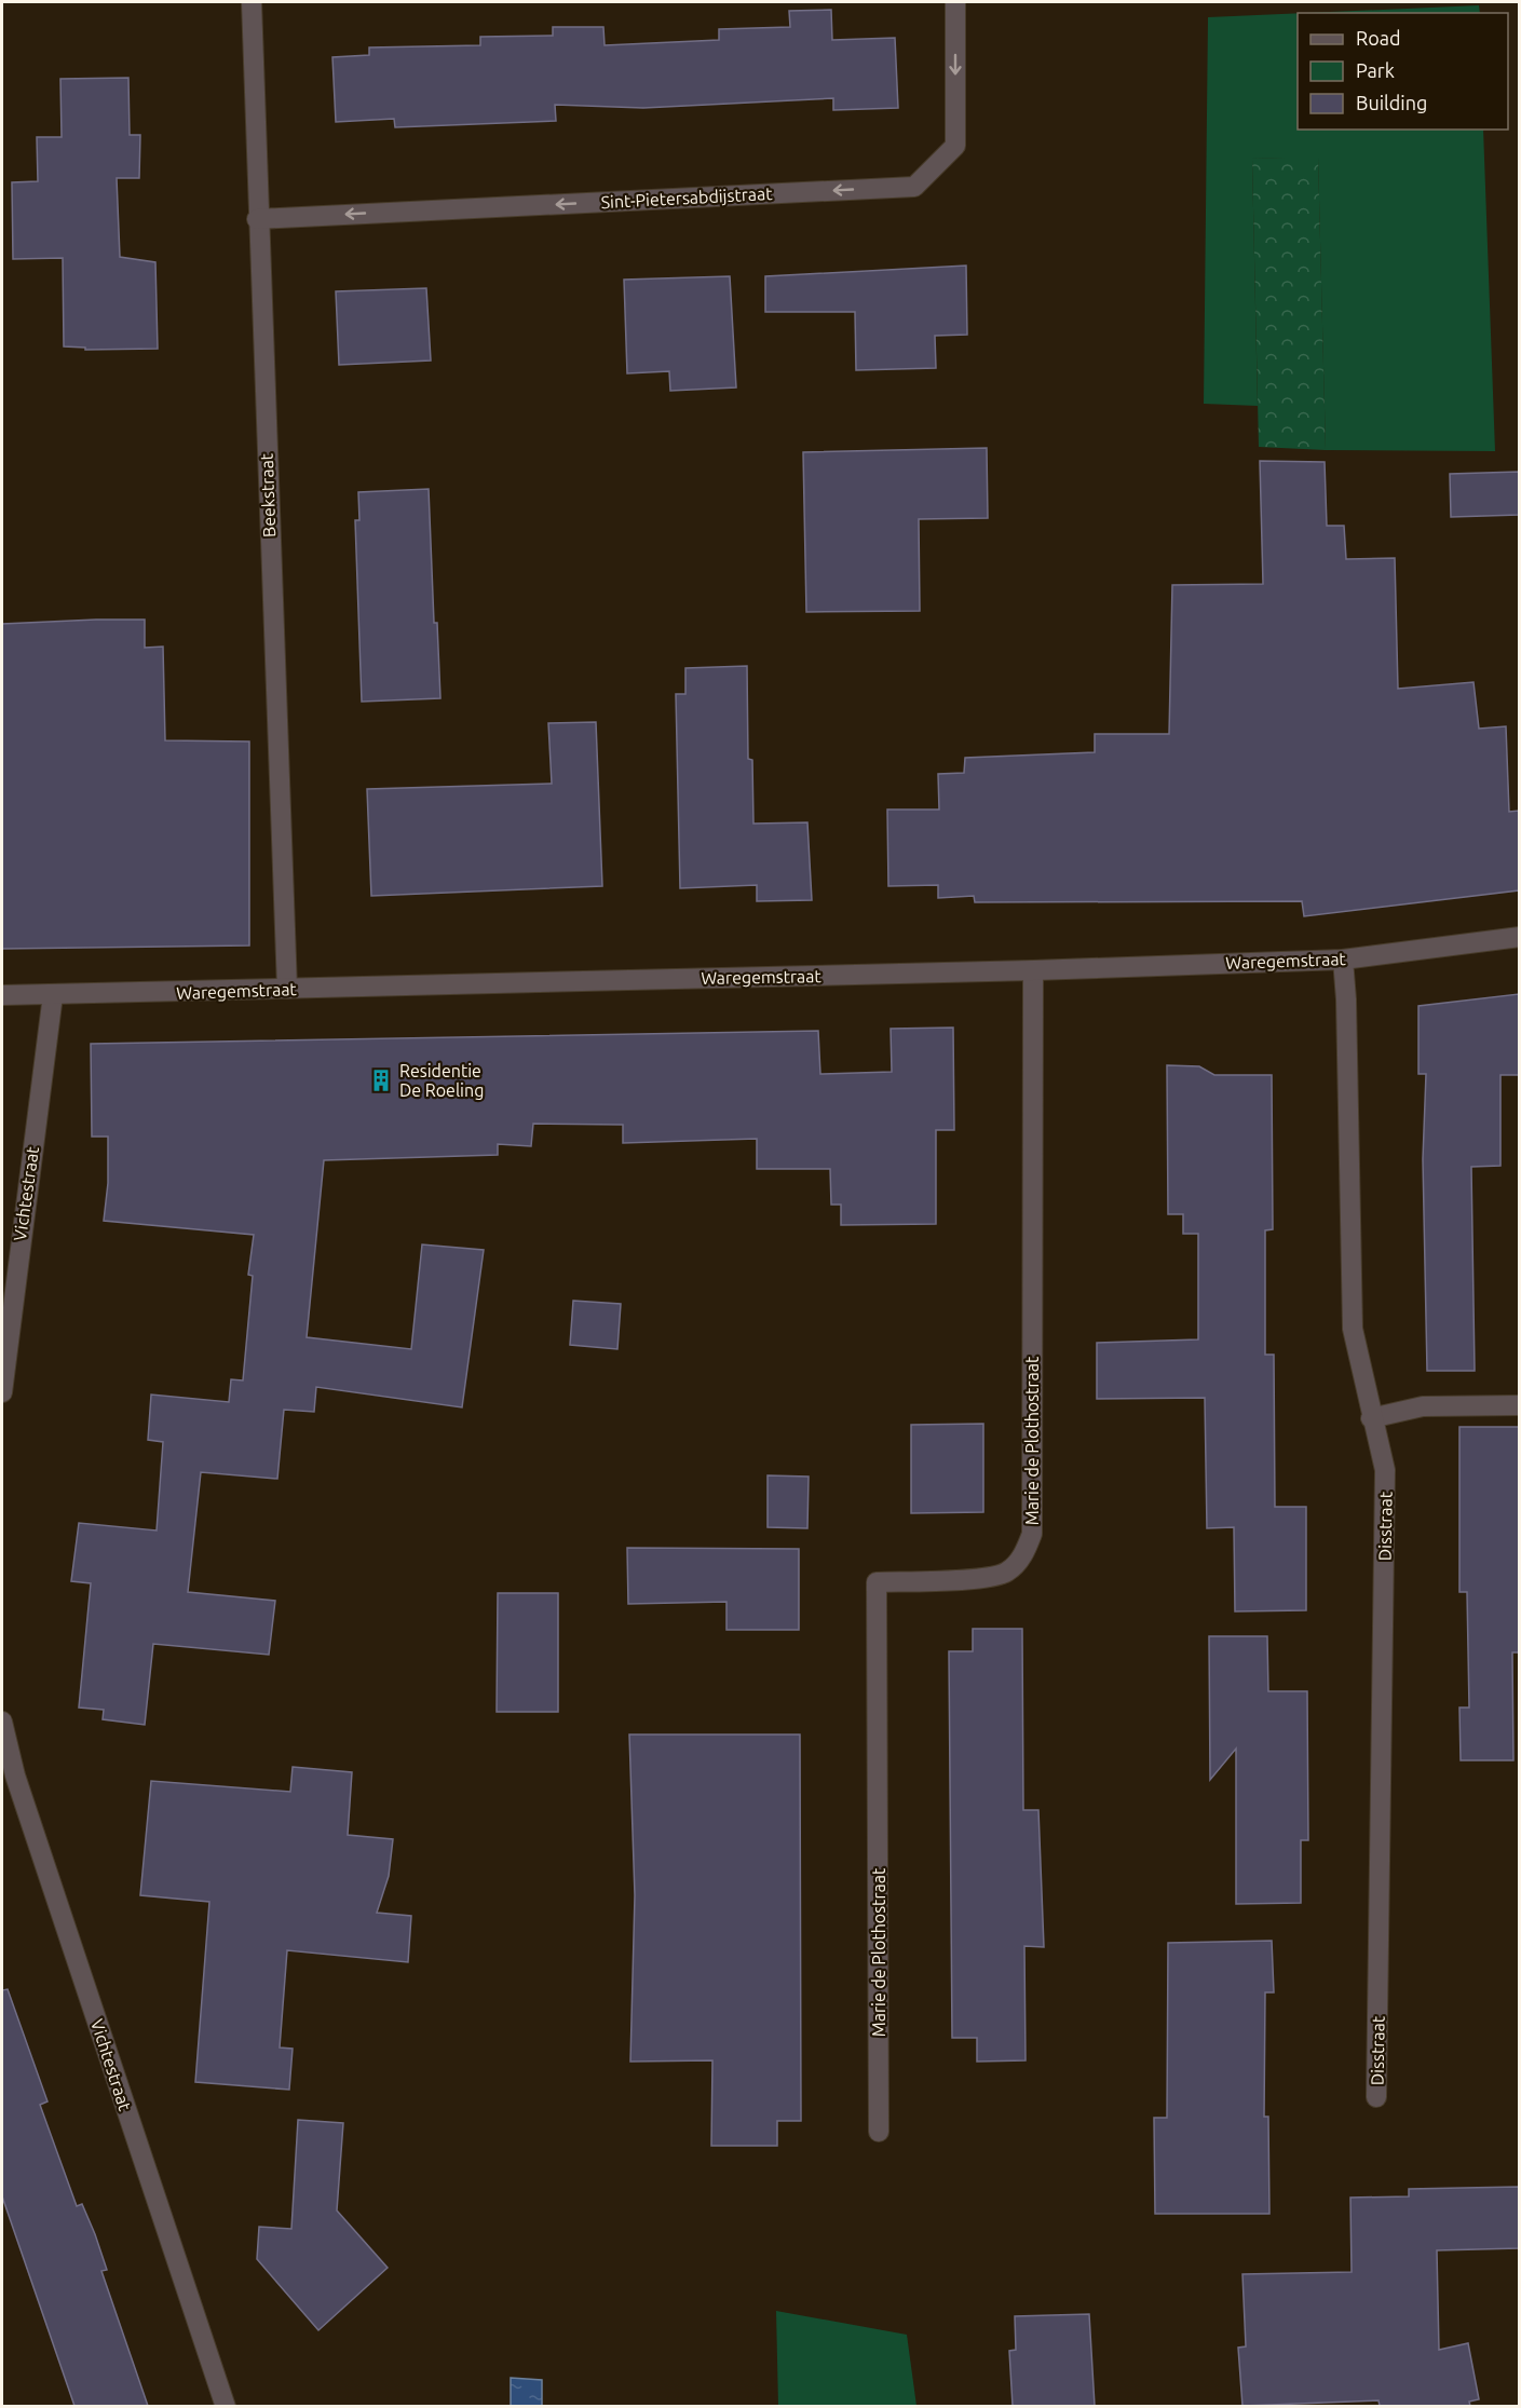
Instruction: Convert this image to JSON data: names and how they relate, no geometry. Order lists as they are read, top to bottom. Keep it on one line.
{"streets":{"street":["Sint-Pietersabdijstraat","Beekstraat","Waregemstraat","Vichtestraat","Marie de Plothostraat","Disstraat"]},"crossings":[["Sint-Pietersabdijstraat","Beekstraat"],["Beekstraat","Waregemstraat"],["Waregemstraat","Vichtestraat"],["Waregemstraat","Marie de Plothostraat"],["Waregemstraat","Disstraat"]],"one_way":["Sint-Pietersabdijstraat"],"places":{"building":["Residentie De Roeling"]},"legend":["Road","Park","Building"]}
